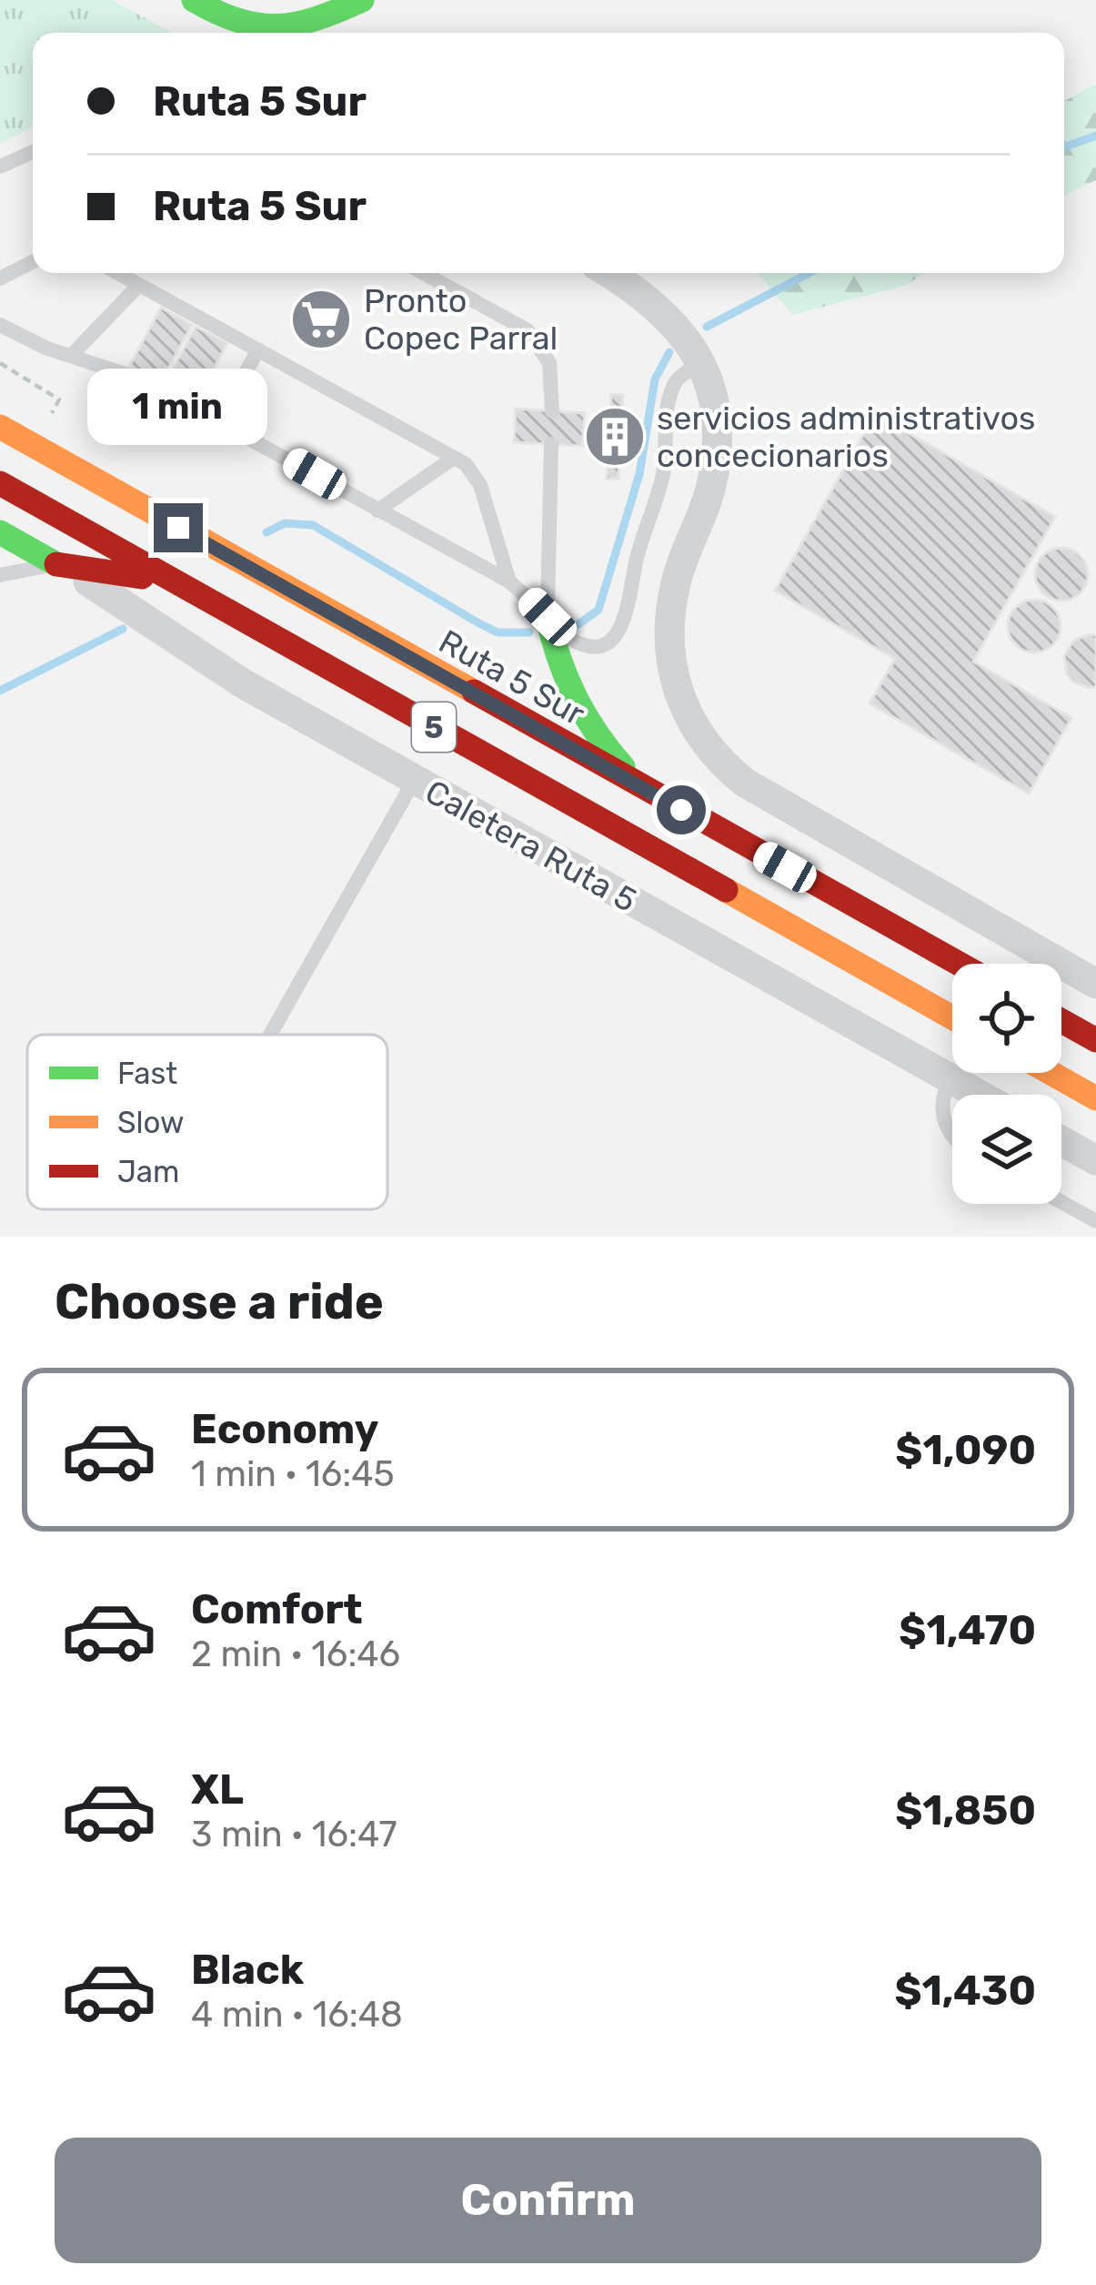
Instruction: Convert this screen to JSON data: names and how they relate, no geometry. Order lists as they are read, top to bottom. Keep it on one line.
{"streets":{"main road":["Ruta 5 Sur","5","Caletera Ruta 5"]},"places":{"supermarket":["Pronto Copec Parral"],"building":["servicios administrativos concecionarios"]},"legend":["Fast","Slow","Jam"],"page":{"banner":["Ruta 5 Sur","Ruta 5 Sur"],"bubble":"1 min","heading":"Choose a ride","list":[{"name":"Economy","note":"1 min · 16:45","value":"$1,090"},{"name":"Comfort","note":"2 min · 16:46","value":"$1,470"},{"name":"XL","note":"3 min · 16:47","value":"$1,850"},{"name":"Black","note":"4 min · 16:48","value":"$1,430"}],"buttons":"Confirm"}}
